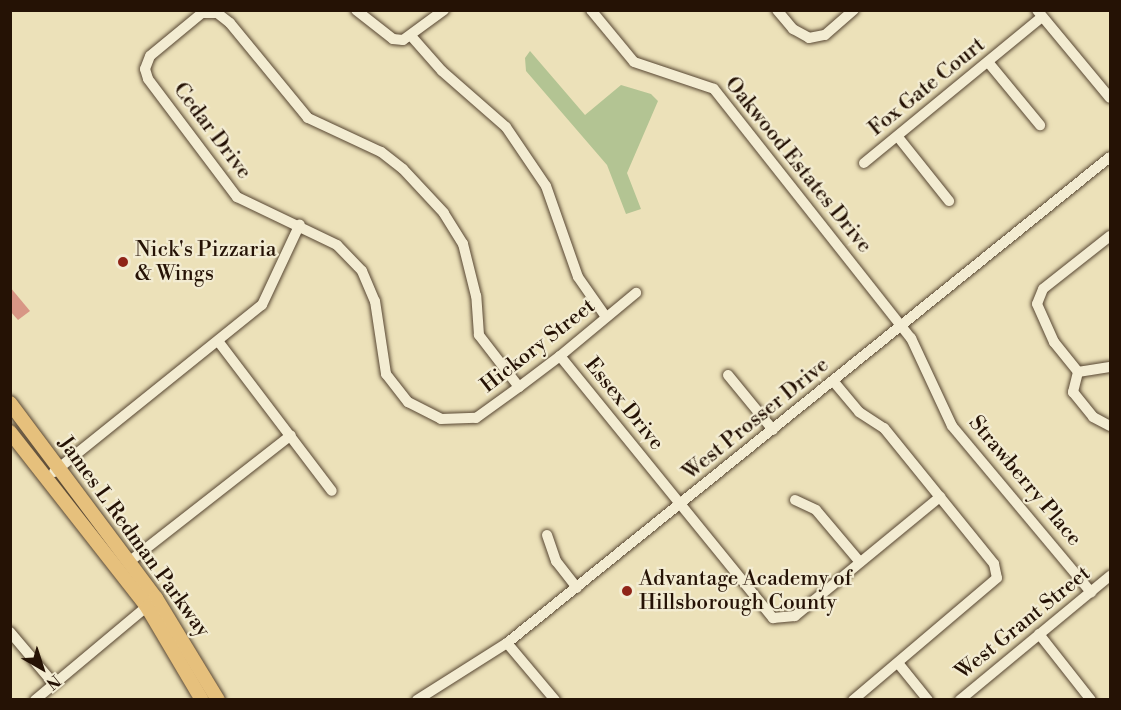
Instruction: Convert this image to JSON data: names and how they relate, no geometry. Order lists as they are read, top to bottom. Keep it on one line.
{"streets":{"main road":["James L Redman Parkway"],"street":["Fox Gate Court","Cedar Drive","Oakwood Estates Drive","Hickory Street","Essex Drive","West Prosser Drive","Strawberry Place","West Grant Street"]},"crossings":[["Cedar Drive","Hickory Street"],["Oakwood Estates Drive","West Prosser Drive"],["Oakwood Estates Drive","Strawberry Place"],["Hickory Street","Essex Drive"],["Essex Drive","West Prosser Drive"],["West Prosser Drive","Strawberry Place"],["Strawberry Place","West Grant Street"]],"places":["Nick's Pizzaria & Wings","Advantage Academy of Hillsborough County"],"north":"bottom right"}
